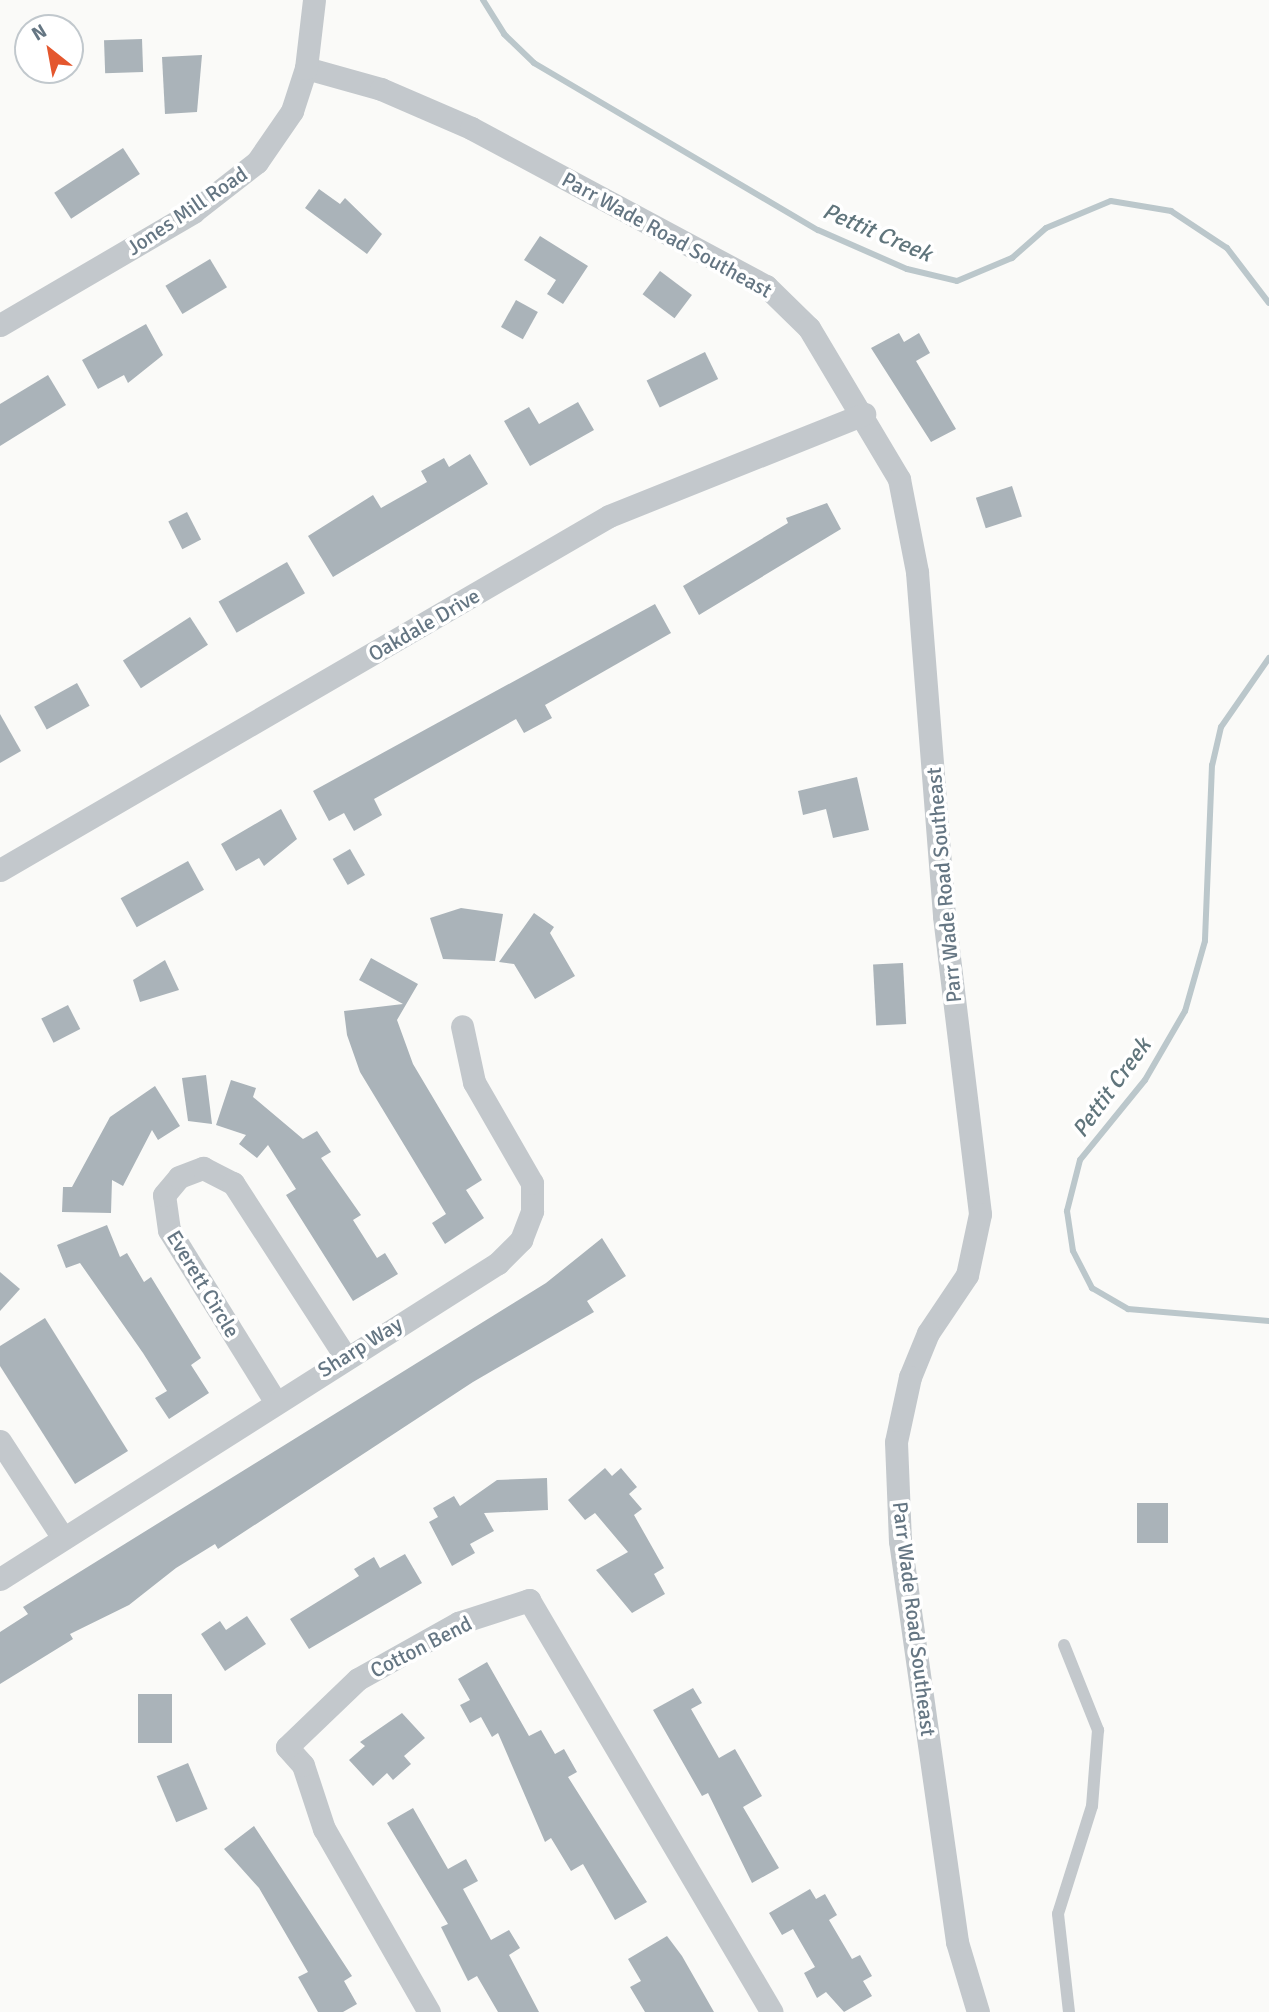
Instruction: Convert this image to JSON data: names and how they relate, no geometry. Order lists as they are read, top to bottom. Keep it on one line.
{"streets":{"street":["Jones Mill Road","Parr Wade Road Southeast","Oakdale Drive","Everett Circle","Sharp Way","Cotton Bend"]},"crossings":[["Jones Mill Road","Parr Wade Road Southeast"],["Parr Wade Road Southeast","Oakdale Drive"],["Everett Circle","Sharp Way"]],"water":["Pettit Creek"],"north":"top left"}
